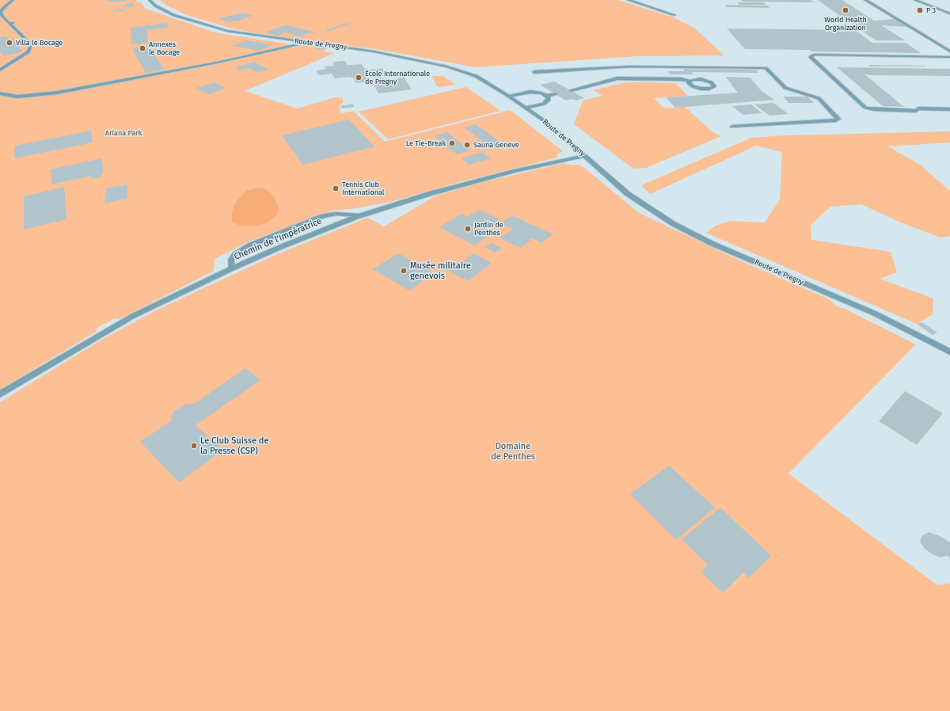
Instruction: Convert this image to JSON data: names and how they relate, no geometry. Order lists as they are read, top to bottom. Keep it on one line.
{"streets":{"street":["Route de Pregny","Chemin de l'Impératrice"]},"crossings":[["Route de Pregny","Chemin de l'Impératrice"]],"parks":["Ariana Park","Domaine de Penthes"],"places":["World Health Organization","P 3","Villa le Bocage","Annexes le Bocage","École Internationale de Pregny","Le Tie-Break","Sauna Geneve","Tennis Club International","Jardin de Penthes","Musée militaire genevois","Le Club Suisse de la Presse (CSP)"]}
